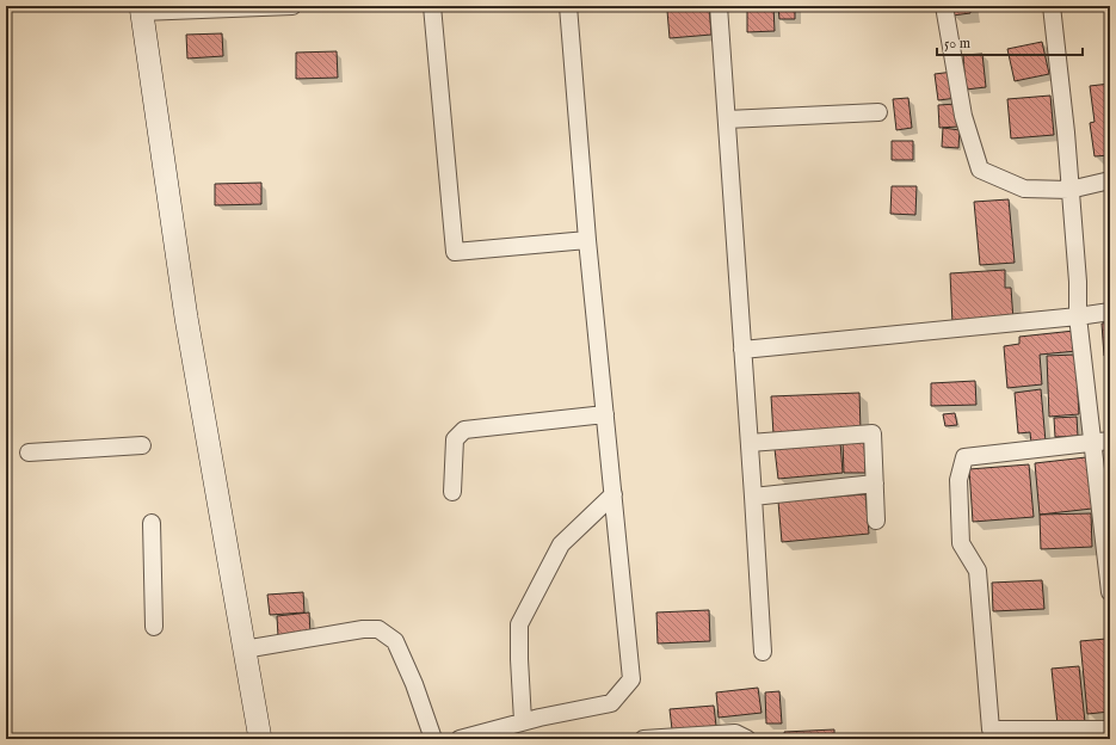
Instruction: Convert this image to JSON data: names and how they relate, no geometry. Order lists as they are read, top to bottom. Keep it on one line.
{"scale_bar":"50 m"}
